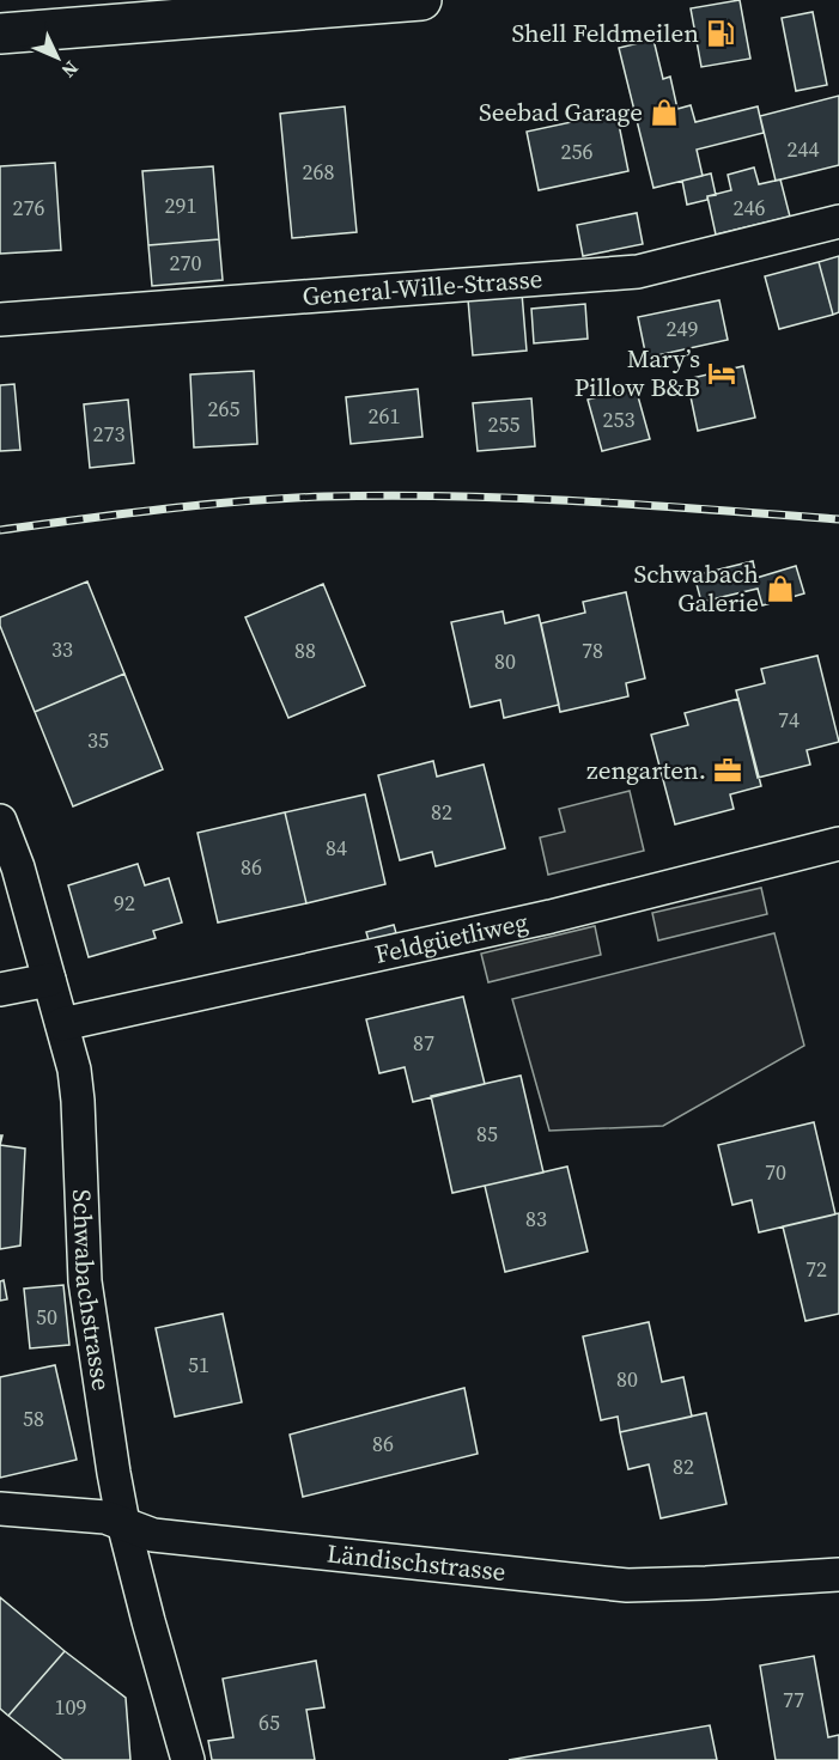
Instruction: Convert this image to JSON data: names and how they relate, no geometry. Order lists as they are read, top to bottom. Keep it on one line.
{"streets":{"street":["General-Wille-Strasse","Feldgüetliweg","Schwabachstrasse","Ländischstrasse"]},"crossings":[["Feldgüetliweg","Schwabachstrasse"],["Schwabachstrasse","Ländischstrasse"]],"places":{"fuel station":["Shell Feldmeilen"],"shop":["Seebad Garage","Schwabach Galerie"],"hotel":["Mary’s Pillow B&B"],"office":["zengarten."]},"house_numbers":["244","256","268","291","276","246","270","249","265","261","253","255","273","33","88","78","80","74","35","82","84","86","92","87","85","70","83","72","50","51","80","58","86","82","77","109","65"],"north":"bottom right"}
